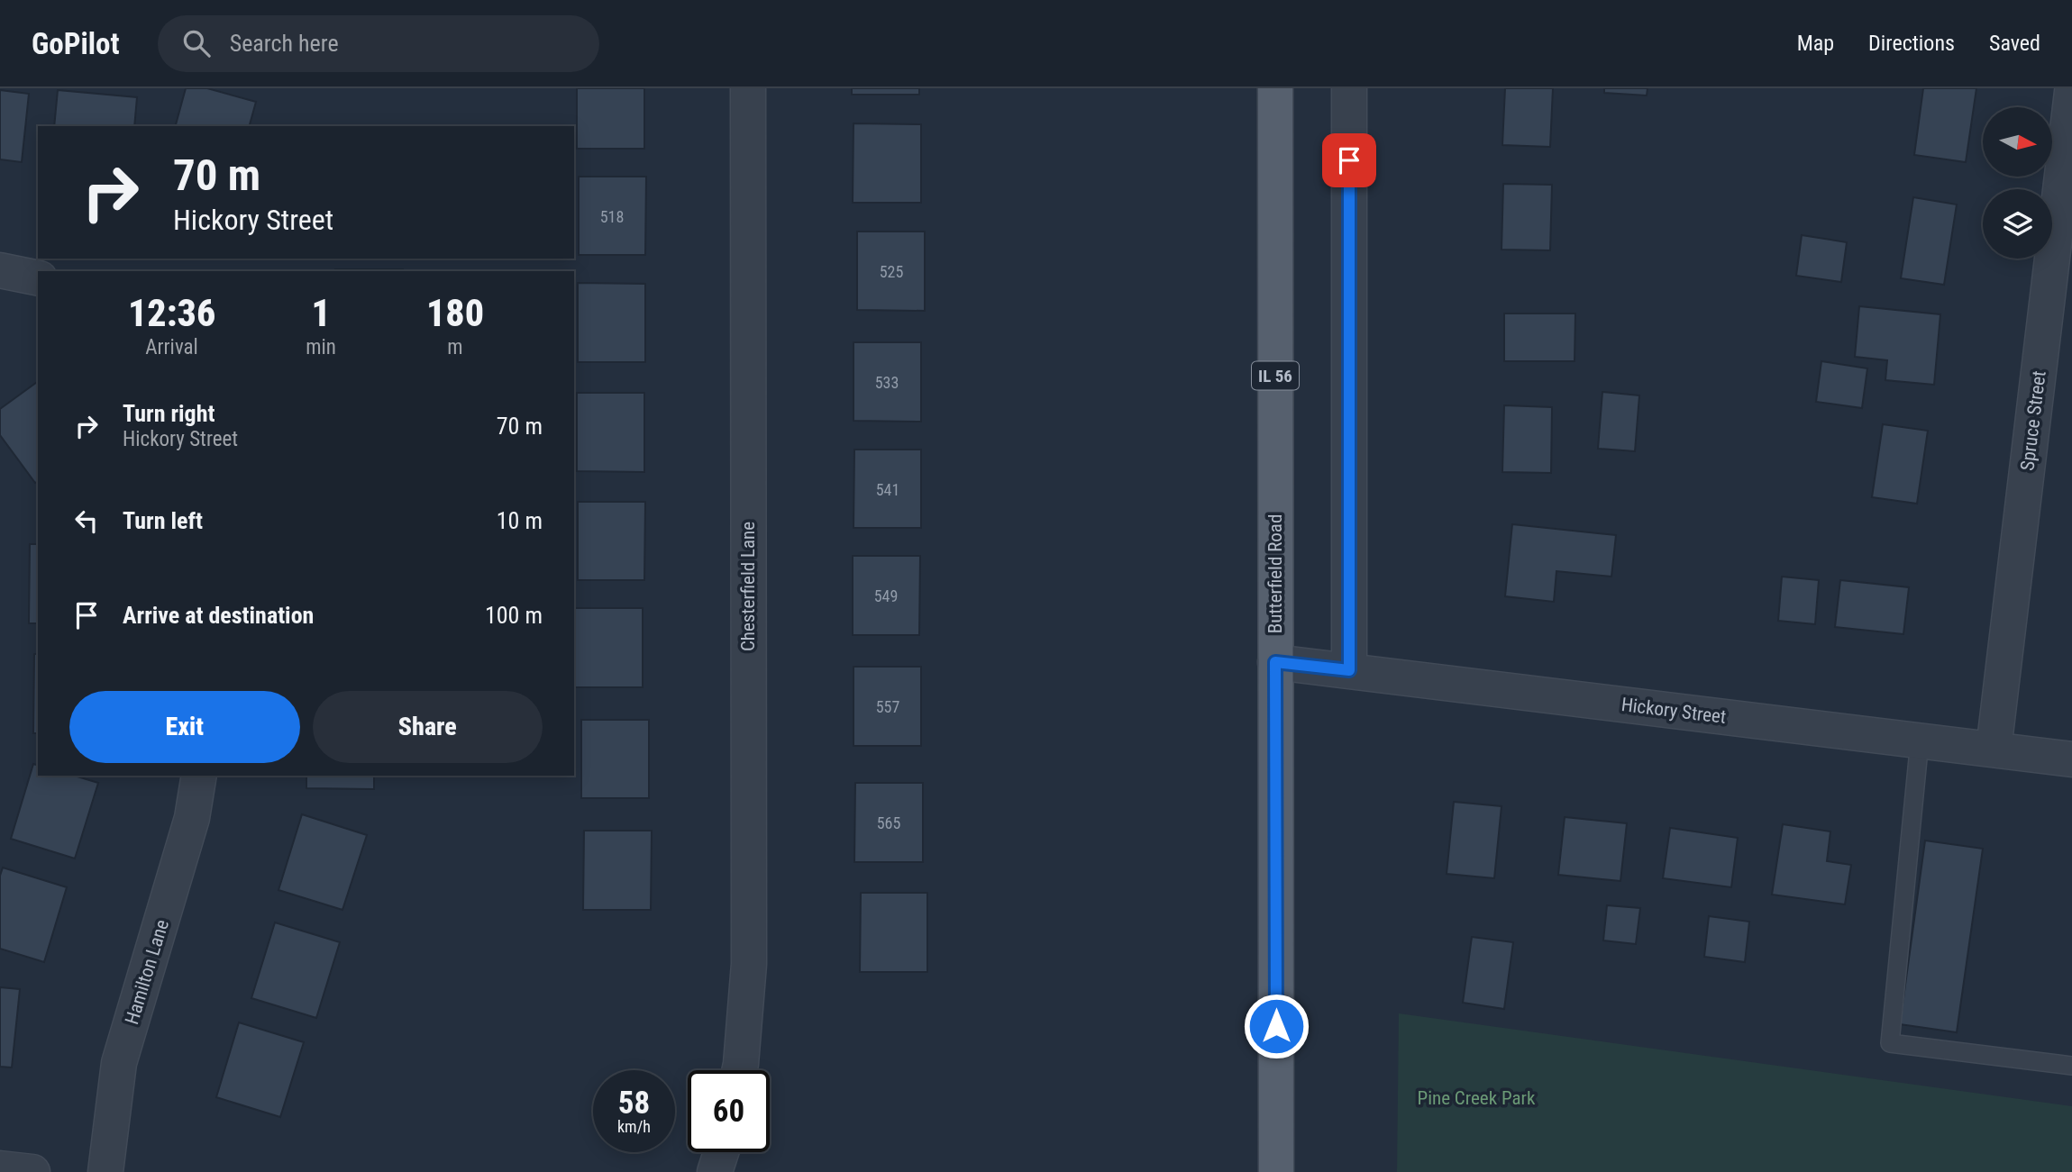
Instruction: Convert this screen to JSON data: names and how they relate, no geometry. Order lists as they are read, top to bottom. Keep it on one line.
{"streets":{"main road":["IL 56","Butterfield Road"],"street":["Spruce Street","Chesterfield Lane","Hickory Street","Hamilton Lane"]},"crossings":[["Spruce Street","Hickory Street"],["Butterfield Road","Hickory Street"]],"parks":["Pine Creek Park"],"house_numbers":["518","525","533","541","549","557","565"],"north":"right","page":{"header":"GoPilot","search":"Search here","nav":["Map","Directions","Saved"],"turn":["70 m","Hickory Street"],"eta":["12:36","Arrival","1","min","180","m"],"list":[{"name":"Turn right","note":"Hickory Street","value":"70 m"},{"name":"Turn left","value":"10 m"},{"name":"Arrive at destination","value":"100 m"}],"buttons":["Exit","Share"],"speed":"58 km/h","limit":"60"}}
